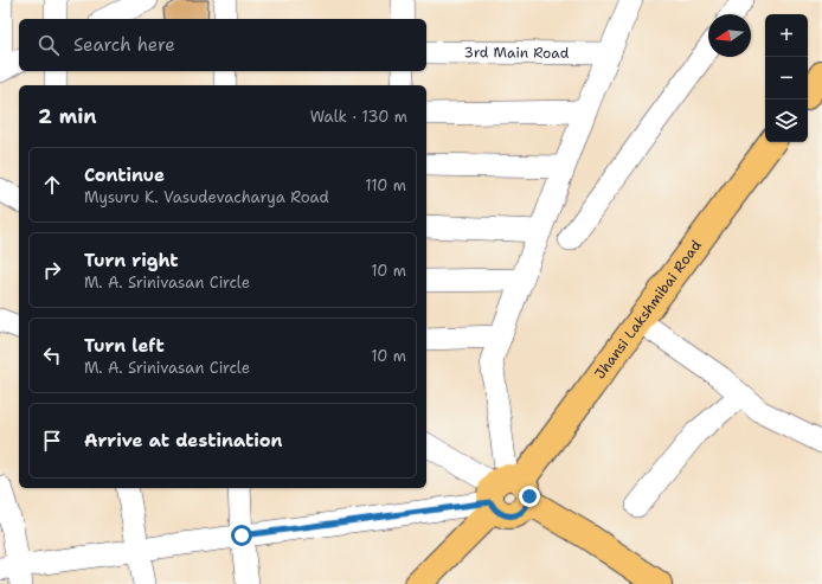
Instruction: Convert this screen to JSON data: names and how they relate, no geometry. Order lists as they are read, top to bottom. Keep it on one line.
{"streets":{"main road":["Jhansi Lakshmibai Road"],"street":["3rd Main Road"]},"north":"left","page":{"map_buttons":["+","−"],"search":"Search here","heading":["2 min","Walk · 130 m"],"list":[["Continue","Mysuru K. Vasudevacharya Road","110 m"],["Turn right","M. A. Srinivasan Circle","10 m"],["Turn left","M. A. Srinivasan Circle","10 m"],"Arrive at destination"]}}
